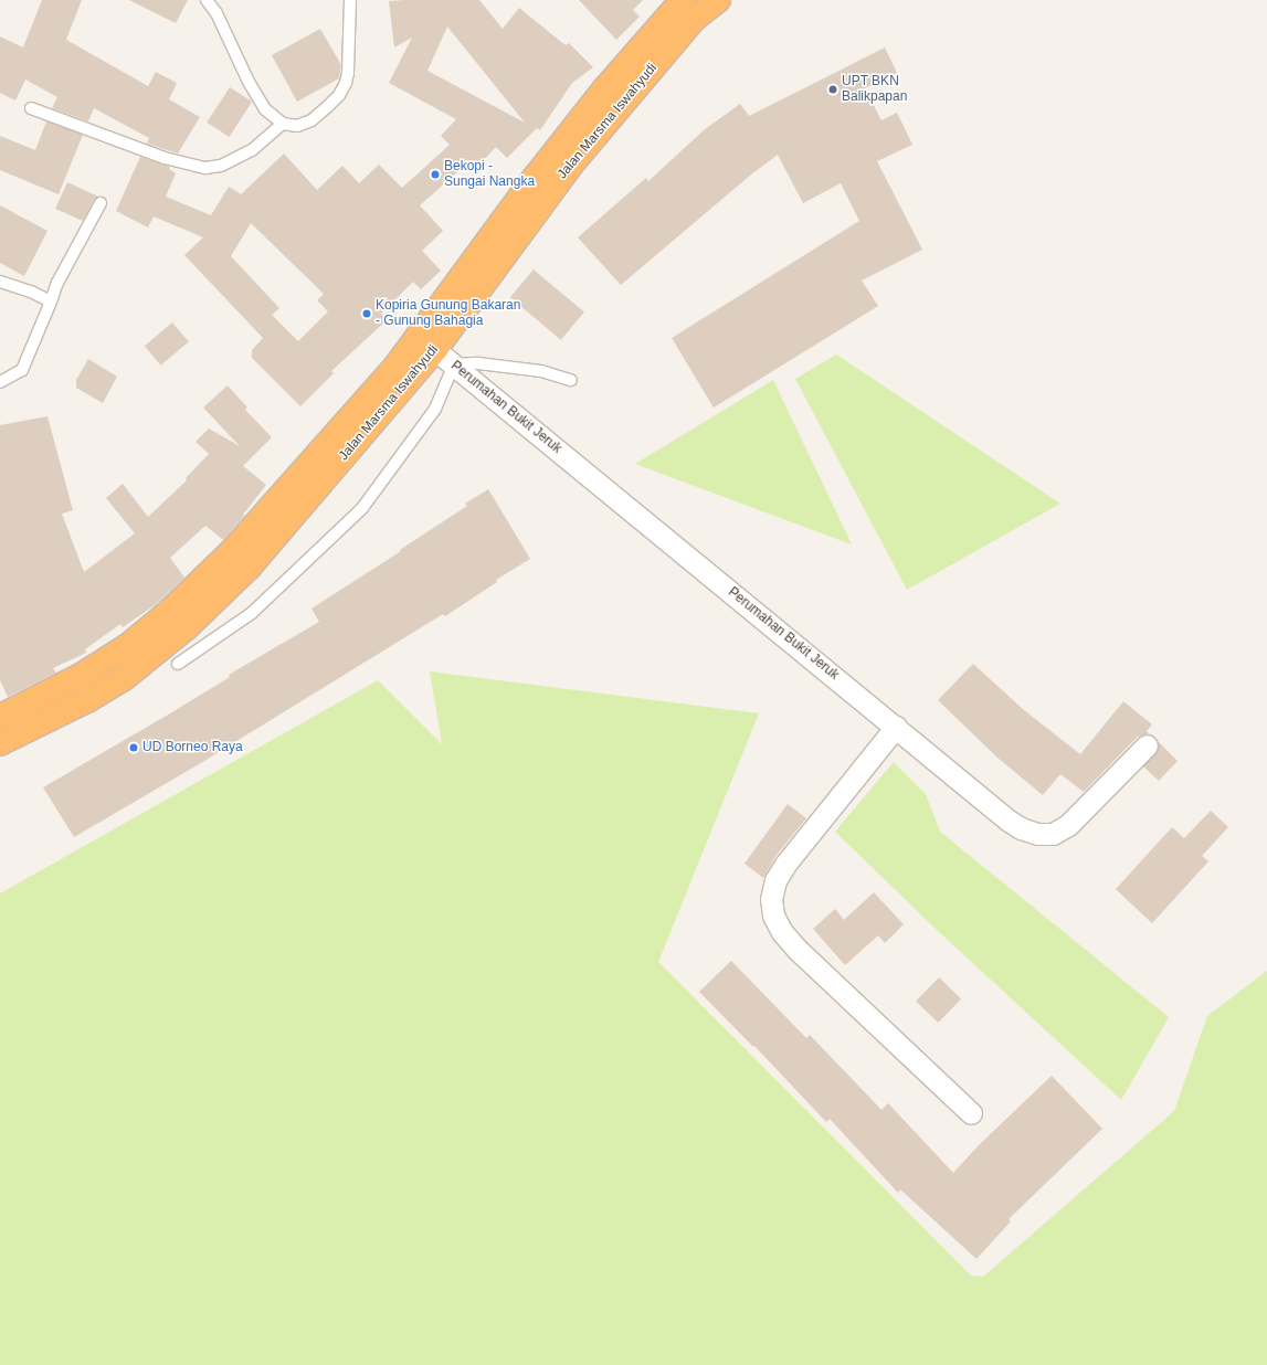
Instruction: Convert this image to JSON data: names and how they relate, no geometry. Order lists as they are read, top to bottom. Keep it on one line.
{"streets":{"highway":["Jalan Marsma Iswahyudi"],"street":["Perumahan Bukit Jeruk"]},"crossings":[["Jalan Marsma Iswahyudi","Perumahan Bukit Jeruk"]],"places":["UPT BKN Balikpapan","Bekopi - Sungai Nangka","Kopiria Gunung Bakaran - Gunung Bahagia","UD Borneo Raya"]}
